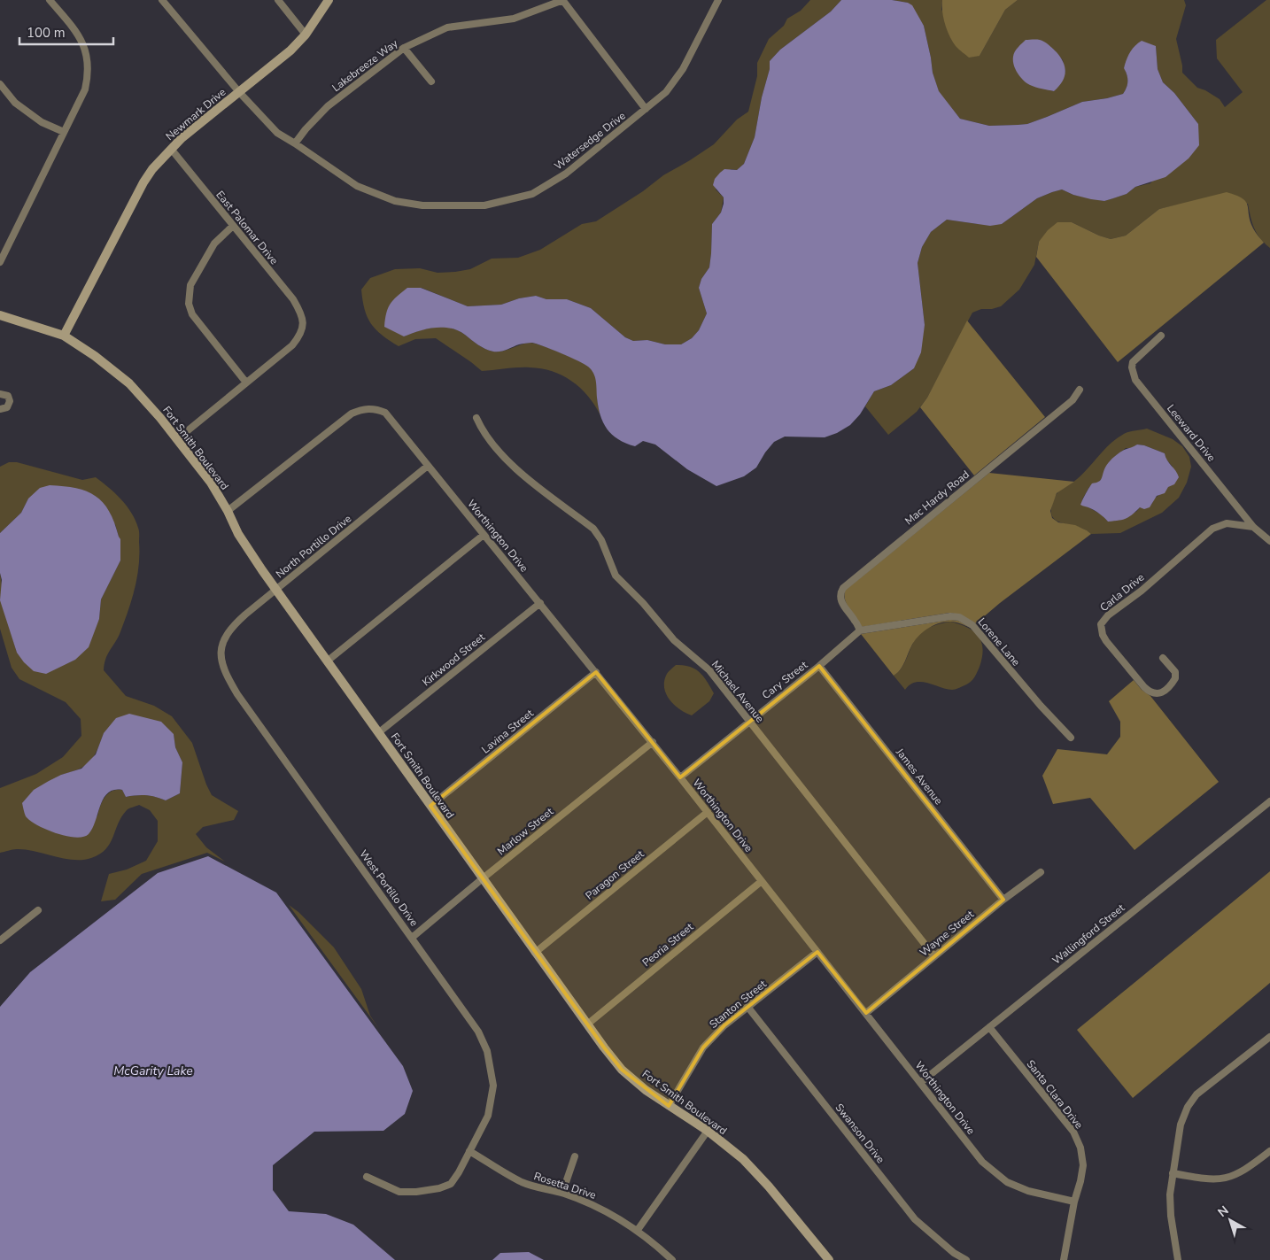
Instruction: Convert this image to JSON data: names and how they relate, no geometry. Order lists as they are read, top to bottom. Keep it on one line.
{"streets":{"street":["Lakebreeze Way","Newmark Drive","Watersedge Drive","East Palomar Drive","Leeward Drive","Fort Smith Boulevard","Mac Hardy Road","Worthington Drive","North Portillo Drive","Carla Drive","Lorene Lane","Kirkwood Street","Cary Street","Michael Avenue","Lavina Street","James Avenue","Marlow Street","Paragon Street","West Portillo Drive","Wayne Street","Wallingford Street","Peoria Street","Stanton Street","Santa Clara Drive","Swanson Drive","Rosetta Drive"]},"crossings":[["Lakebreeze Way","Watersedge Drive"],["Newmark Drive","Watersedge Drive"],["Newmark Drive","East Palomar Drive"],["Newmark Drive","Fort Smith Boulevard"],["Leeward Drive","Carla Drive"],["Fort Smith Boulevard","Worthington Drive"],["Fort Smith Boulevard","North Portillo Drive"],["Fort Smith Boulevard","Kirkwood Street"],["Fort Smith Boulevard","Lavina Street"],["Fort Smith Boulevard","Marlow Street"],["Fort Smith Boulevard","Paragon Street"],["Fort Smith Boulevard","Peoria Street"],["Fort Smith Boulevard","Stanton Street"],["Mac Hardy Road","Lorene Lane"],["Mac Hardy Road","Cary Street"],["Worthington Drive","North Portillo Drive"],["Worthington Drive","Kirkwood Street"],["Worthington Drive","Cary Street"],["Worthington Drive","Lavina Street"],["Worthington Drive","Marlow Street"],["Worthington Drive","Paragon Street"],["Worthington Drive","Wayne Street"],["Worthington Drive","Wallingford Street"],["Worthington Drive","Peoria Street"],["Worthington Drive","Stanton Street"],["Worthington Drive","Santa Clara Drive"],["North Portillo Drive","West Portillo Drive"],["Lorene Lane","Cary Street"],["Cary Street","Michael Avenue"],["Cary Street","James Avenue"],["Michael Avenue","Wayne Street"],["James Avenue","Wayne Street"],["Marlow Street","West Portillo Drive"],["West Portillo Drive","Rosetta Drive"],["Wallingford Street","Santa Clara Drive"],["Stanton Street","Swanson Drive"]],"water":["McGarity Lake"],"scale_bar":"100 m","north":"top left"}
